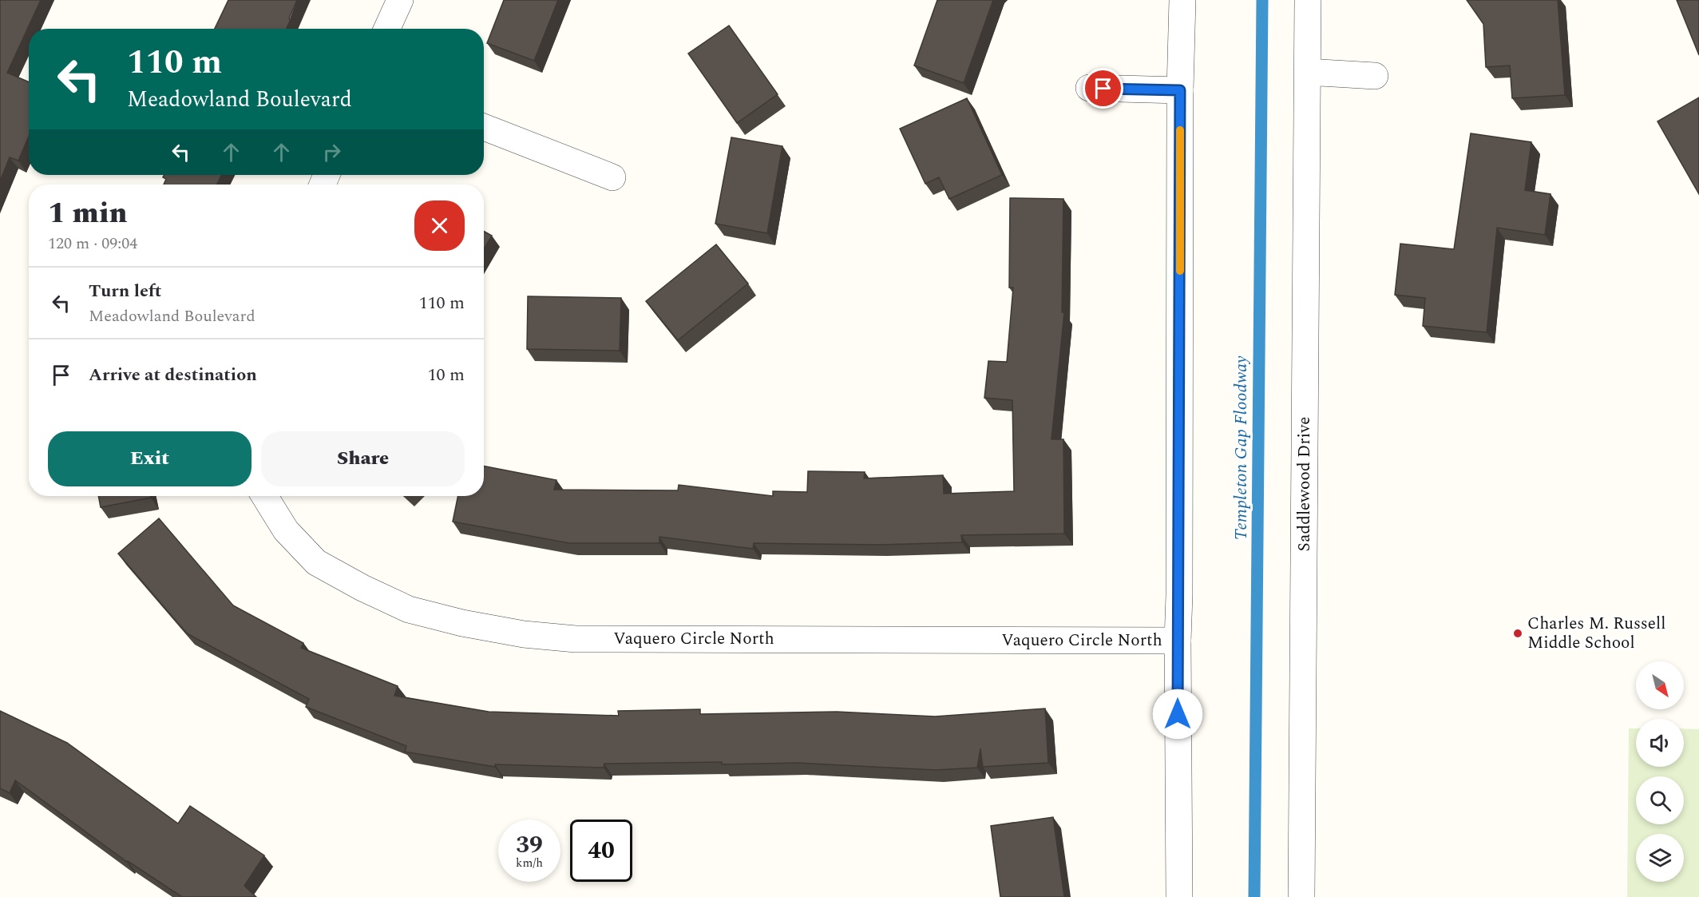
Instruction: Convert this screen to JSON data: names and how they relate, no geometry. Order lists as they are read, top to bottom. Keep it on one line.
{"streets":{"street":["Saddlewood Drive","Vaquero Circle North"]},"water":["Templeton Gap Floodway"],"places":["Charles M. Russell Middle School"],"north":"bottom right","page":{"turn":["110 m","Meadowland Boulevard"],"heading":["1 min","120 m · 09:04"],"list":[{"name":"Turn left","note":"Meadowland Boulevard","value":"110 m"},{"name":"Arrive at destination","value":"10 m"}],"buttons":["Exit","Share"],"speed":"39 km/h","limit":"40"}}
